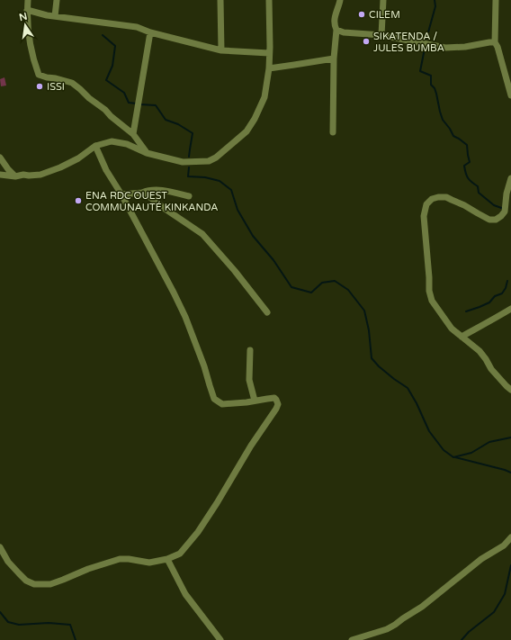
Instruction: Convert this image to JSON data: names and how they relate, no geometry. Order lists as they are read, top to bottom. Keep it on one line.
{"places":["CILEM","SIKATENDA / JULES BUMBA","ISSI","ENA RDC OUEST COMMUNAUTÉ KINKANDA"],"north":"top"}
